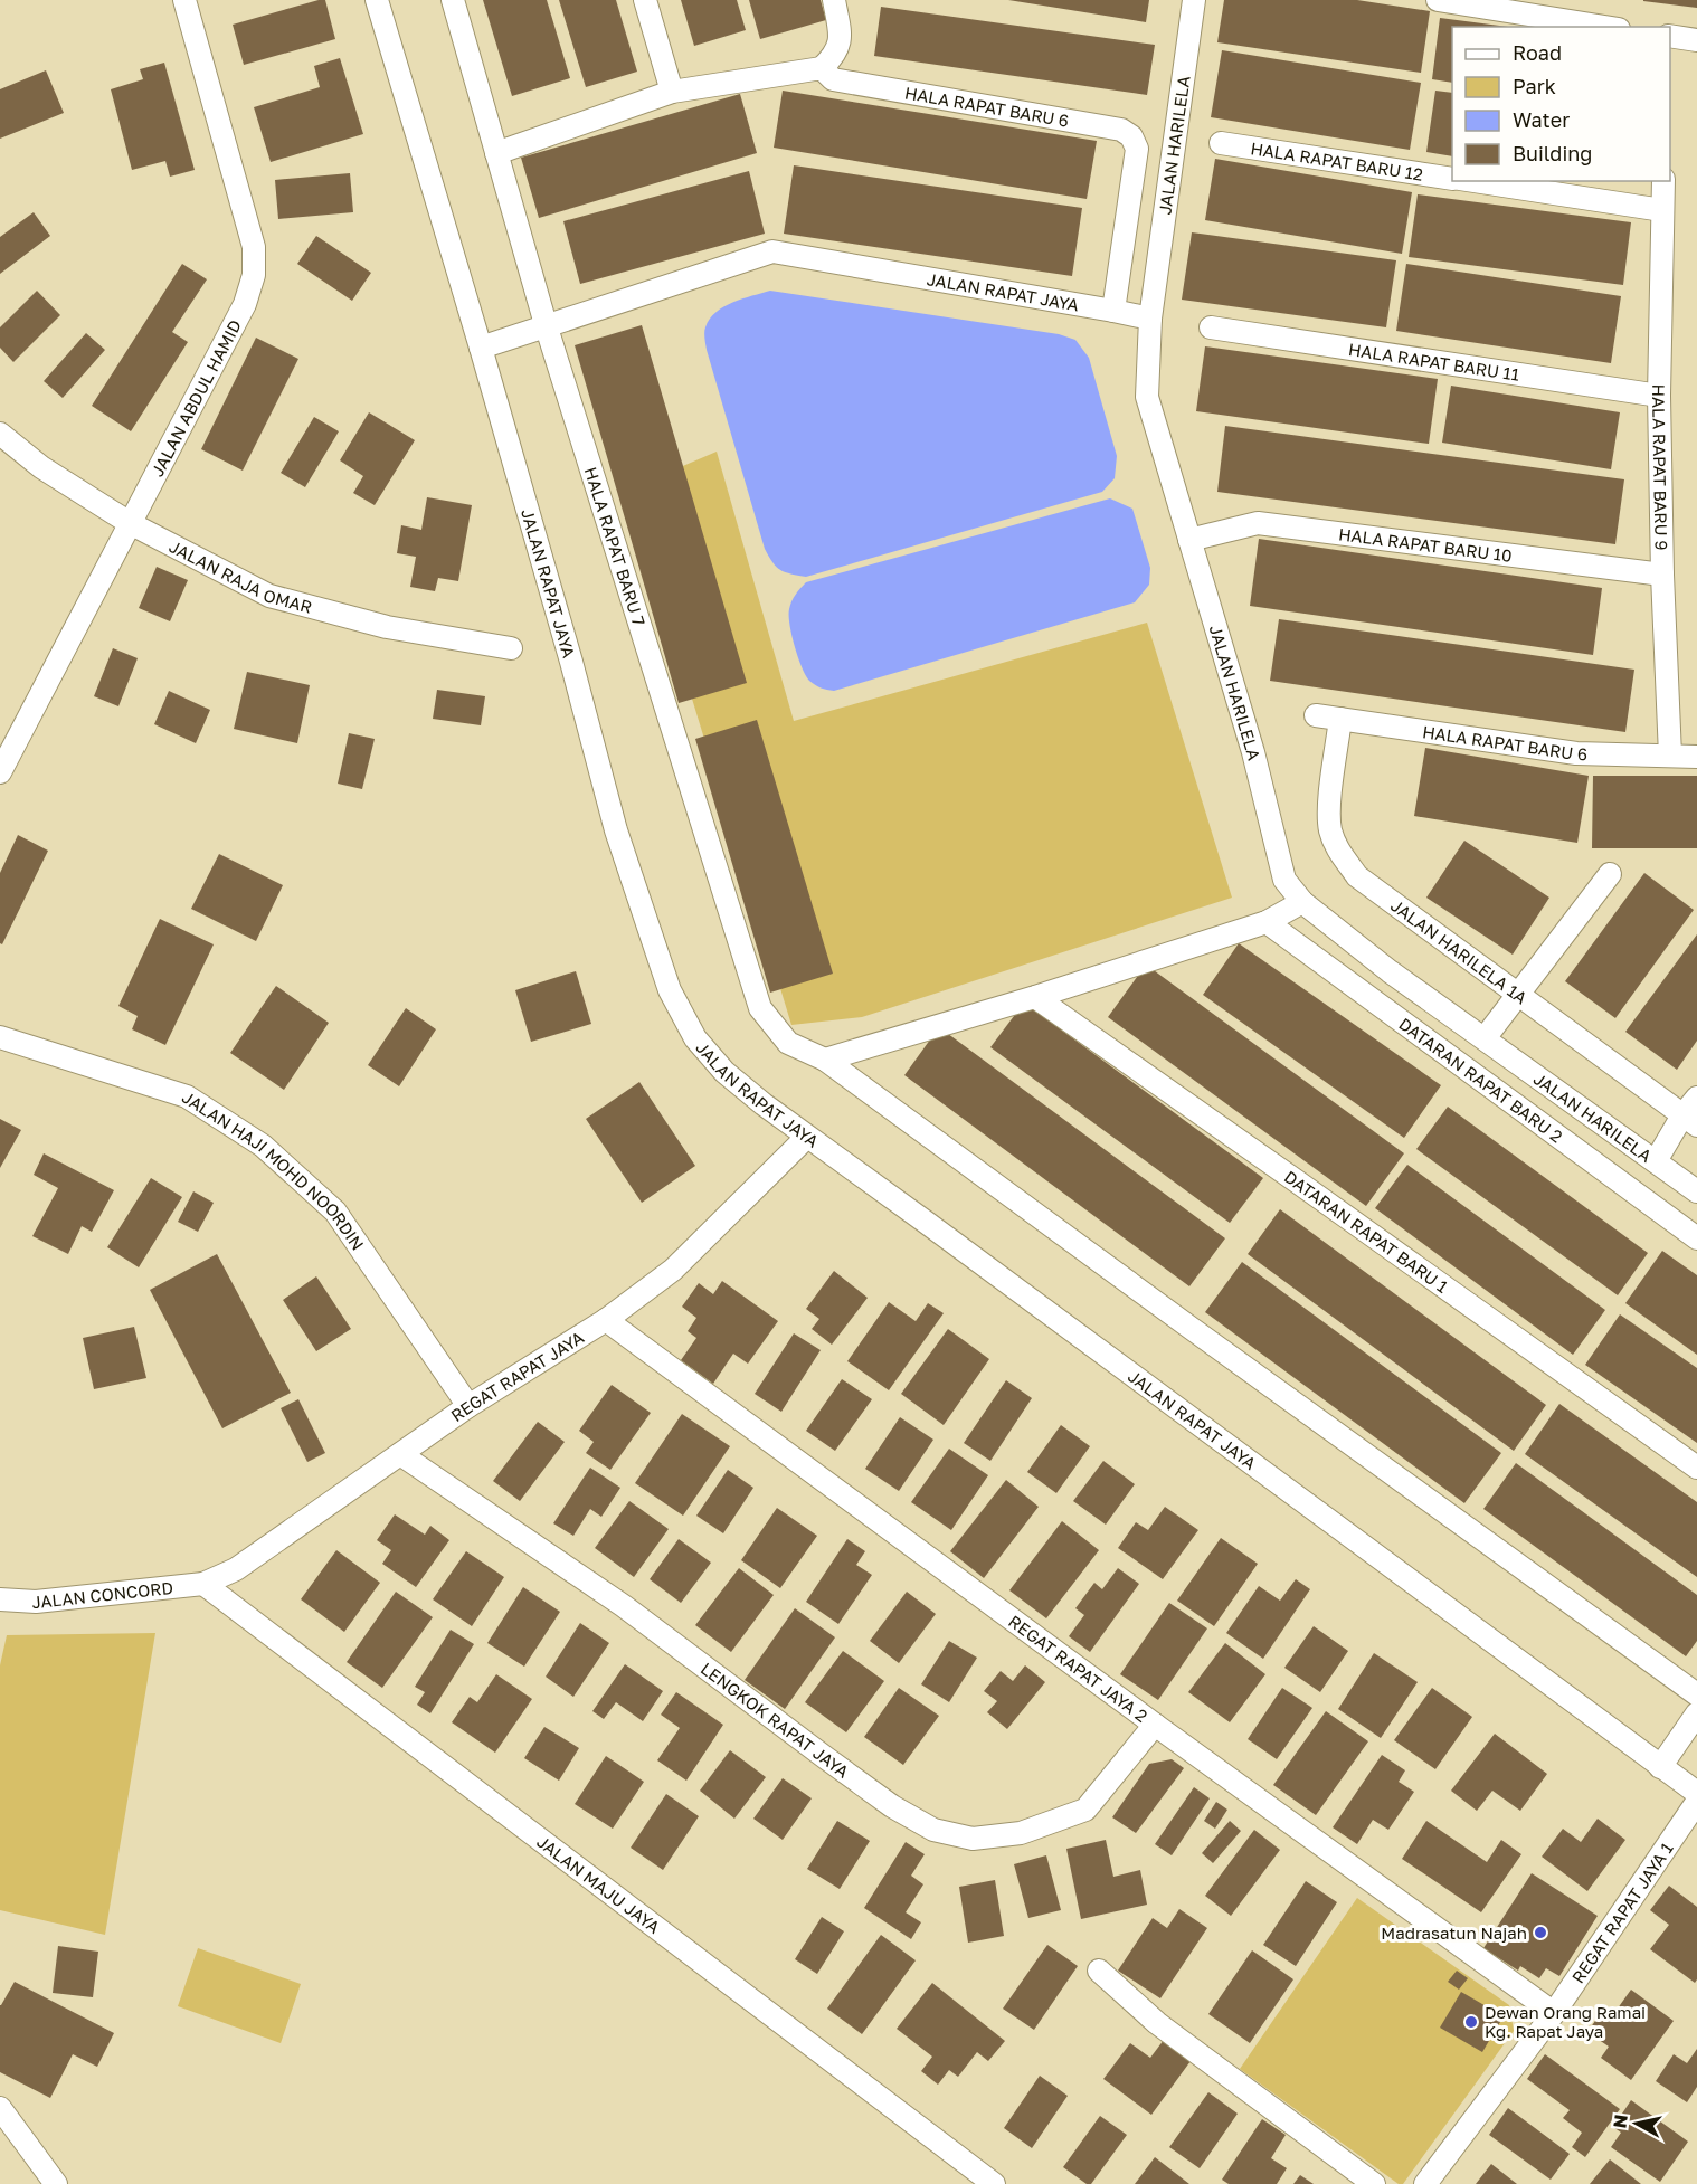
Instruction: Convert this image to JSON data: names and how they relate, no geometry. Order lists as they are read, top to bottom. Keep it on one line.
{"streets":{"street":["HALA RAPAT BARU 6","JALAN HARILELA","HALA RAPAT BARU 12","JALAN RAPAT JAYA","HALA RAPAT BARU 11","JALAN ABDUL HAMID","HALA RAPAT BARU 9","HALA RAPAT BARU 10","HALA RAPAT BARU 7","JALAN RAJA OMAR","JALAN HARILELA 1A","DATARAN RAPAT BARU 2","JALAN HAJI MOHD NOORDIN","DATARAN RAPAT BARU 1","REGAT RAPAT JAYA","JALAN CONCORD","REGAT RAPAT JAYA 2","LENGKOK RAPAT JAYA","JALAN MAJU JAYA","REGAT RAPAT JAYA 1"]},"crossings":[["HALA RAPAT BARU 6","JALAN RAPAT JAYA"],["HALA RAPAT BARU 6","HALA RAPAT BARU 9"],["HALA RAPAT BARU 6","JALAN HARILELA 1A"],["JALAN HARILELA","JALAN RAPAT JAYA"],["JALAN HARILELA","HALA RAPAT BARU 10"],["JALAN RAPAT JAYA","HALA RAPAT BARU 7"],["JALAN RAPAT JAYA","REGAT RAPAT JAYA"],["HALA RAPAT BARU 11","HALA RAPAT BARU 9"],["JALAN ABDUL HAMID","JALAN RAJA OMAR"],["HALA RAPAT BARU 9","HALA RAPAT BARU 10"],["JALAN HAJI MOHD NOORDIN","REGAT RAPAT JAYA"],["REGAT RAPAT JAYA","JALAN CONCORD"],["REGAT RAPAT JAYA","REGAT RAPAT JAYA 2"],["REGAT RAPAT JAYA","LENGKOK RAPAT JAYA"],["REGAT RAPAT JAYA","JALAN MAJU JAYA"],["JALAN CONCORD","JALAN MAJU JAYA"],["REGAT RAPAT JAYA 2","LENGKOK RAPAT JAYA"],["REGAT RAPAT JAYA 2","REGAT RAPAT JAYA 1"]],"places":["Madrasatun Najah","Dewan Orang Ramai Kg. Rapat Jaya"],"legend":["Road","Park","Water","Building"],"north":"left"}
